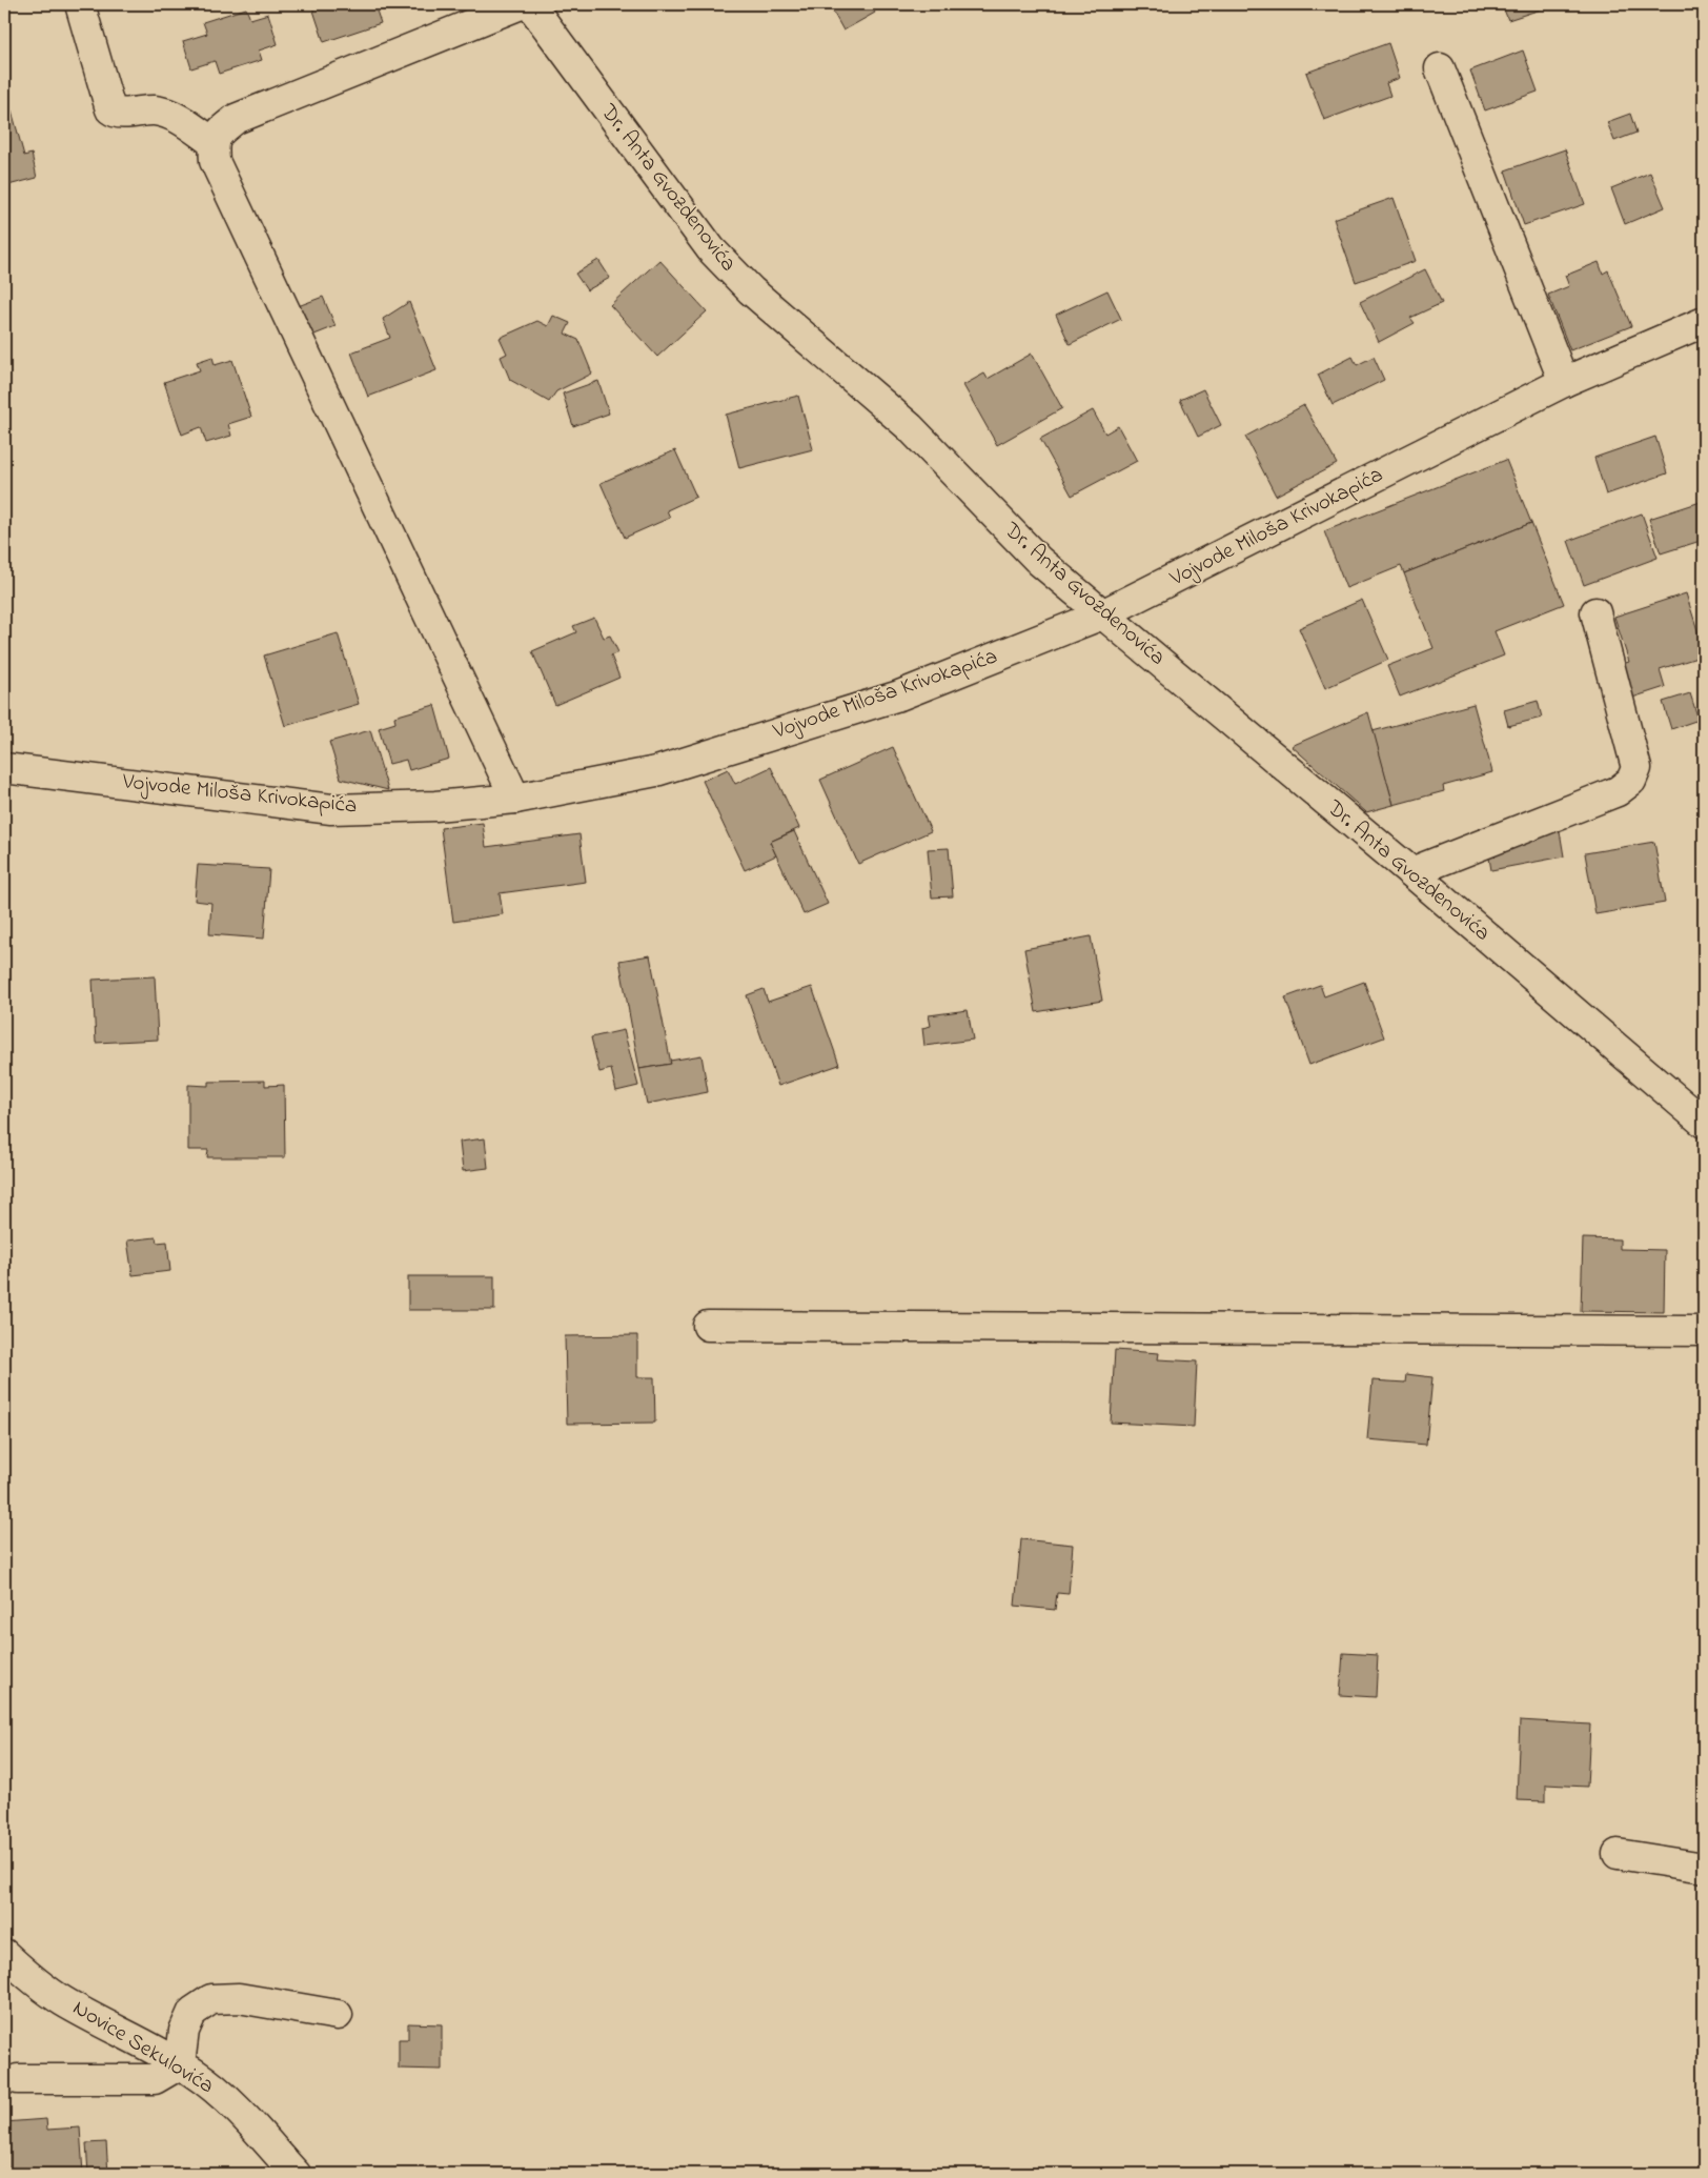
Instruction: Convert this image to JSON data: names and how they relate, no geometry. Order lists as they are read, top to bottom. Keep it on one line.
{"streets":{"street":["Dr. Anta Gvozdenovića","Vojvode Miloša Krivokapića","Novice Sekulovića"]},"crossings":[["Dr. Anta Gvozdenovića","Vojvode Miloša Krivokapića"]]}
